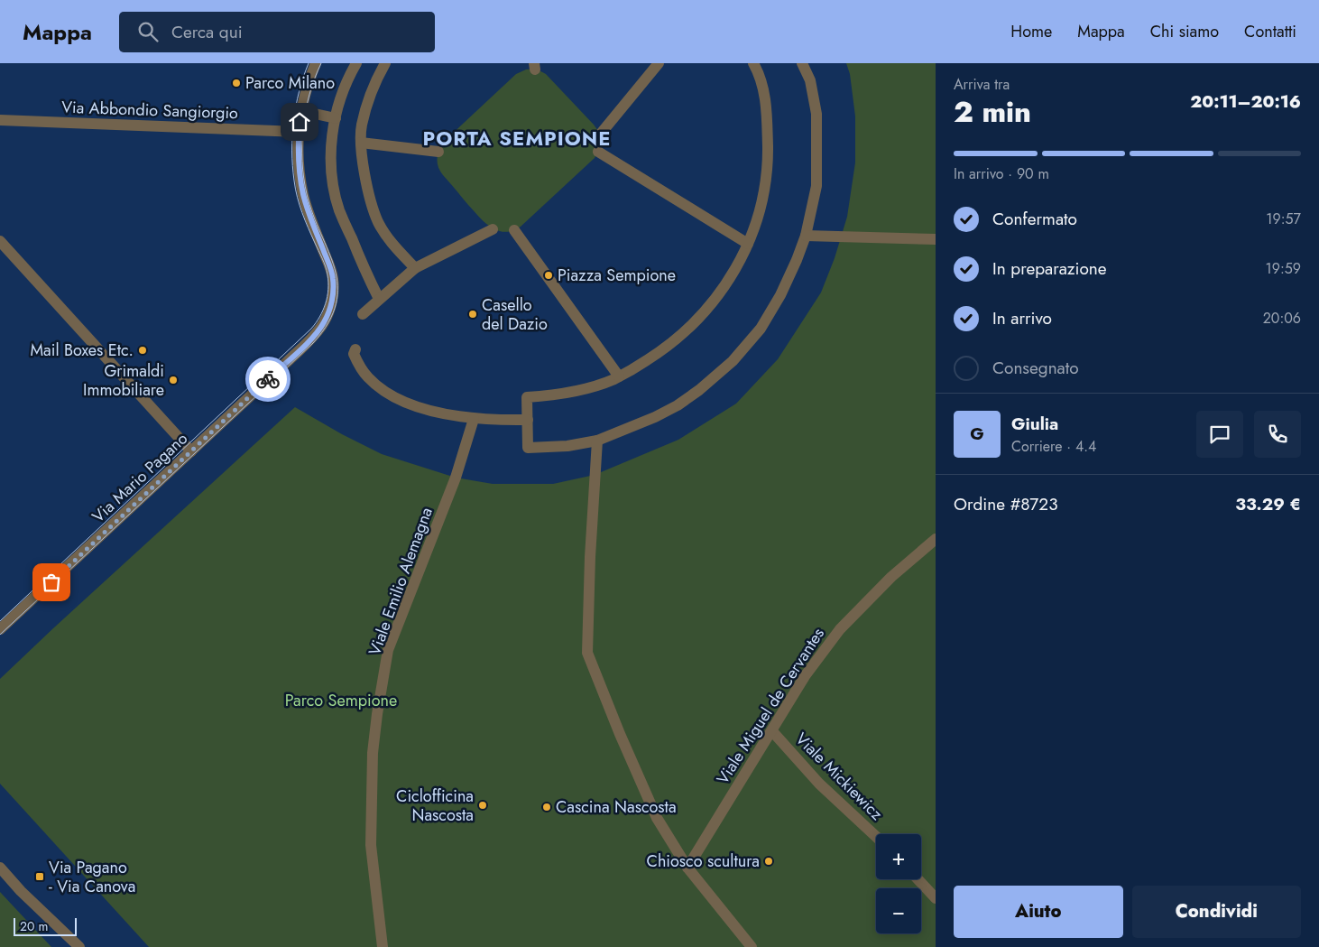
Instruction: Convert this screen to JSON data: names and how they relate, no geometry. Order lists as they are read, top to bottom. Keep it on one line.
{"streets":{"street":["Via Abbondio Sangiorgio","Via Mario Pagano","Viale Emilio Alemagna","Viale Miguel de Cervantes","Viale Mickiewicz"]},"crossings":[["Via Abbondio Sangiorgio","Via Mario Pagano"],["Viale Miguel de Cervantes","Viale Mickiewicz"]],"districts":["PORTA SEMPIONE"],"parks":["Parco Sempione"],"places":{"other":["Parco Milano","Piazza Sempione","Casello del Dazio","Mail Boxes Etc.","Grimaldi Immobiliare","Ciclofficina Nascosta","Cascina Nascosta","Chiosco scultura"],"transit":["Via Pagano - Via Canova"]},"scale_bar":"20 m","page":{"header":"Mappa","search":"Cerca qui","nav":["Home","Mappa","Chi siamo","Contatti"],"heading":["2 min","Arriva tra","20:11–20:16"],"panel":["Giulia","Corriere · 4.4","Ordine #8723","33.29 €"],"bar":"In arrivo · 90 m","list":[["Confermato","19:57"],["In preparazione","19:59"],["In arrivo","20:06"],"Consegnato"],"round":"G","map_buttons":["+","−"],"buttons":["Aiuto","Condividi"],"scale":"20 m"}}
